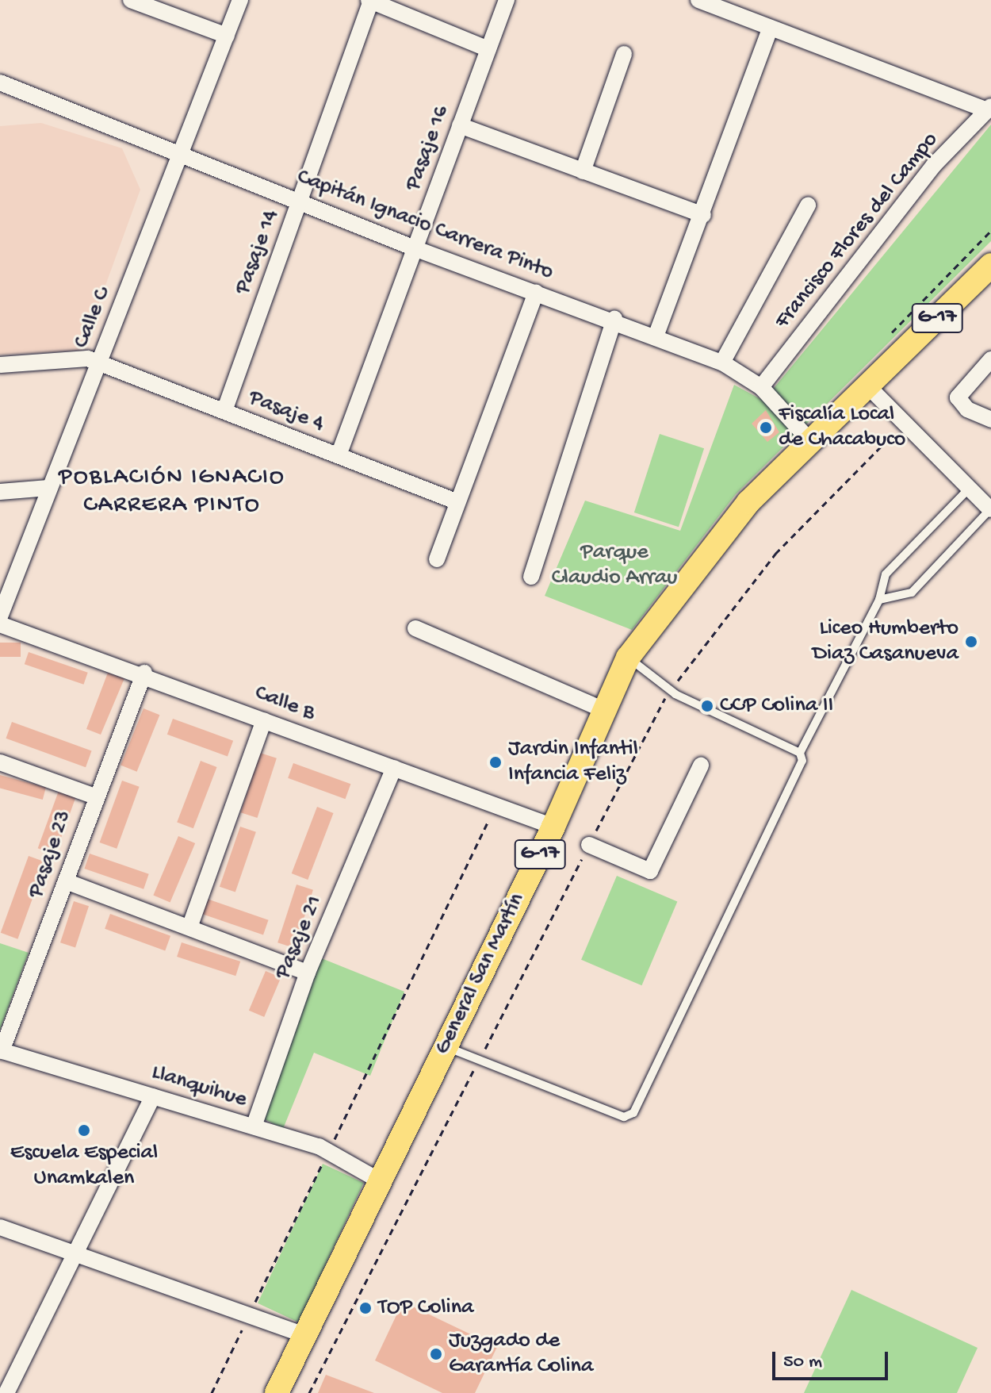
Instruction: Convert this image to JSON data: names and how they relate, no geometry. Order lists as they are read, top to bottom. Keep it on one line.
{"streets":{"main road":["G-17","General San Martín"],"street":["Pasaje 16","Capitán Ignacio Carrera Pinto","Francisco Flores del Campo","Pasaje 14","Calle C","Pasaje 4","Calle B","Pasaje 23","Pasaje 21","Llanquihue"]},"crossings":[["Pasaje 16","Capitán Ignacio Carrera Pinto"],["Pasaje 16","Pasaje 4"],["Capitán Ignacio Carrera Pinto","Francisco Flores del Campo"],["Capitán Ignacio Carrera Pinto","Pasaje 14"],["Capitán Ignacio Carrera Pinto","Calle C"],["Capitán Ignacio Carrera Pinto","General San Martín"],["Pasaje 14","Pasaje 4"],["Calle C","Pasaje 4"],["Calle B","Pasaje 23"],["Calle B","Pasaje 21"],["Calle B","General San Martín"],["Pasaje 23","Llanquihue"],["Pasaje 21","Llanquihue"],["General San Martín","Llanquihue"]],"districts":["POBLACIÓN IGNACIO CARRERA PINTO"],"parks":["Parque Claudio Arrau"],"places":["Fiscalía Local de Chacabuco","Liceo Humberto Diaz Casanueva","CCP Colina II","Jardin Infantil Infancia Feliz","Escuela Especial Unamkalen","TOP Colina","Juzgado de Garantía Colina"],"scale_bar":"50 m"}
